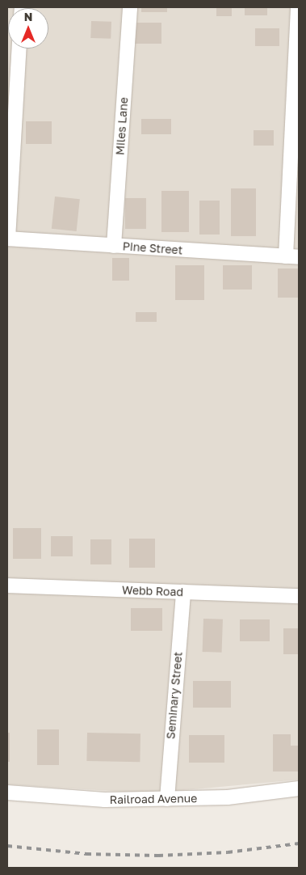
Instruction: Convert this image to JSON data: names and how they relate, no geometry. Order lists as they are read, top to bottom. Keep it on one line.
{"streets":{"street":["Miles Lane","Pine Street","Webb Road","Seminary Street","Railroad Avenue"]},"crossings":[["Miles Lane","Pine Street"],["Webb Road","Seminary Street"],["Seminary Street","Railroad Avenue"]],"north":"top"}
